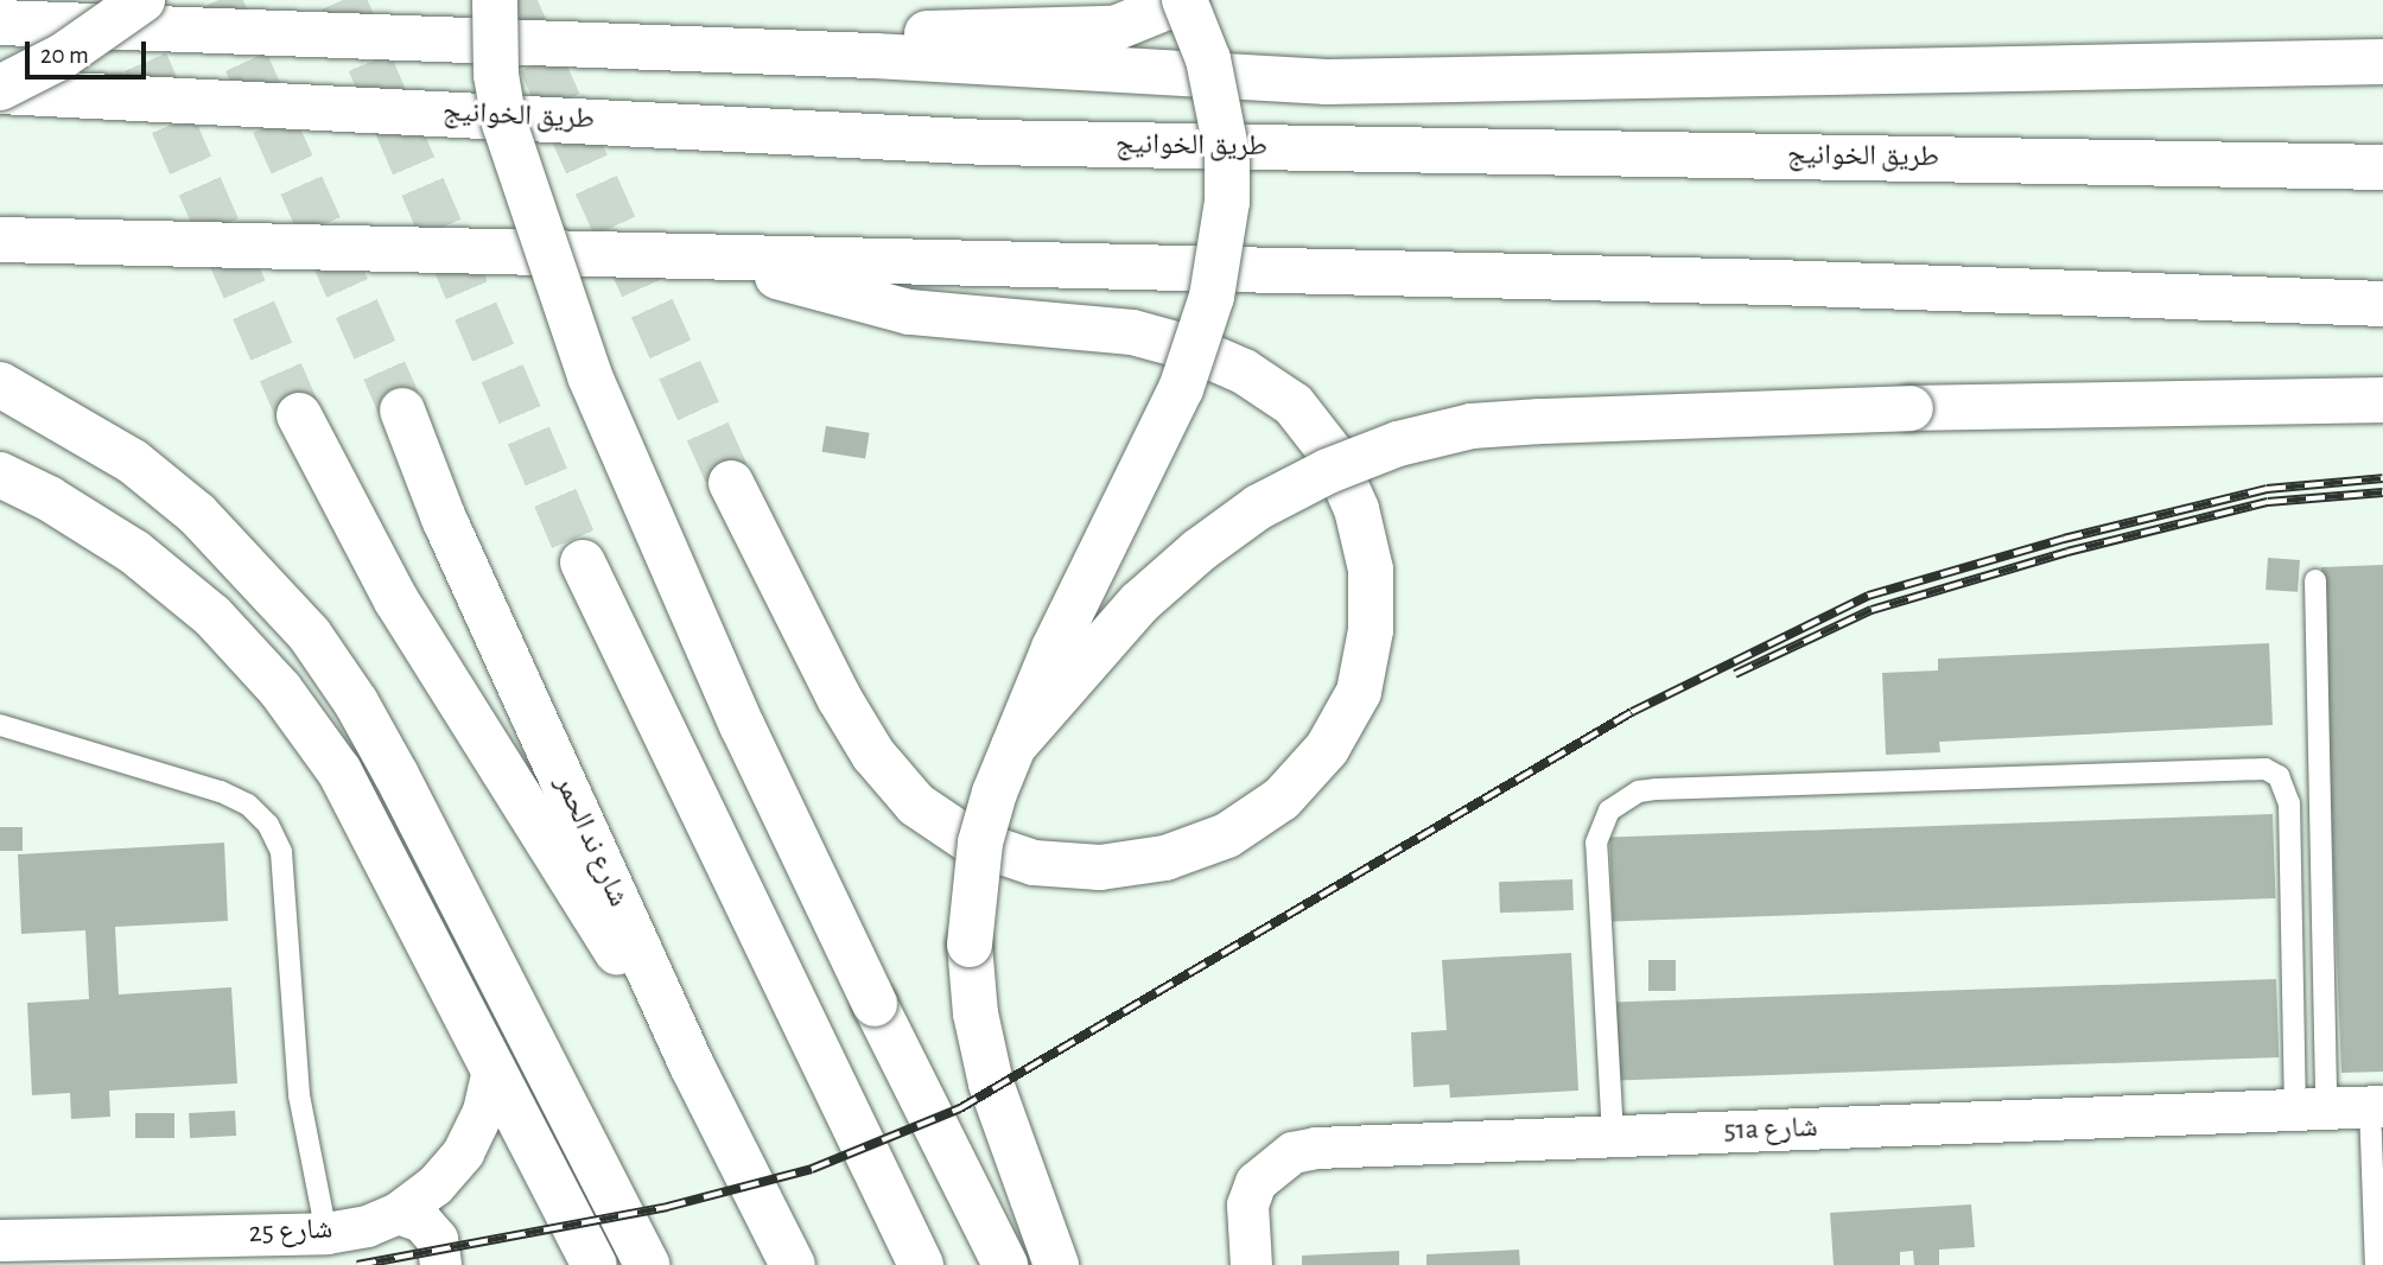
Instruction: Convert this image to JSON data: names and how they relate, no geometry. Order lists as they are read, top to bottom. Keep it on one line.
{"streets":{"main road":["طريق الخوانيج","شارع ند الحمر"],"street":["51a شارع","شارع 25"]},"scale_bar":"20 m"}
